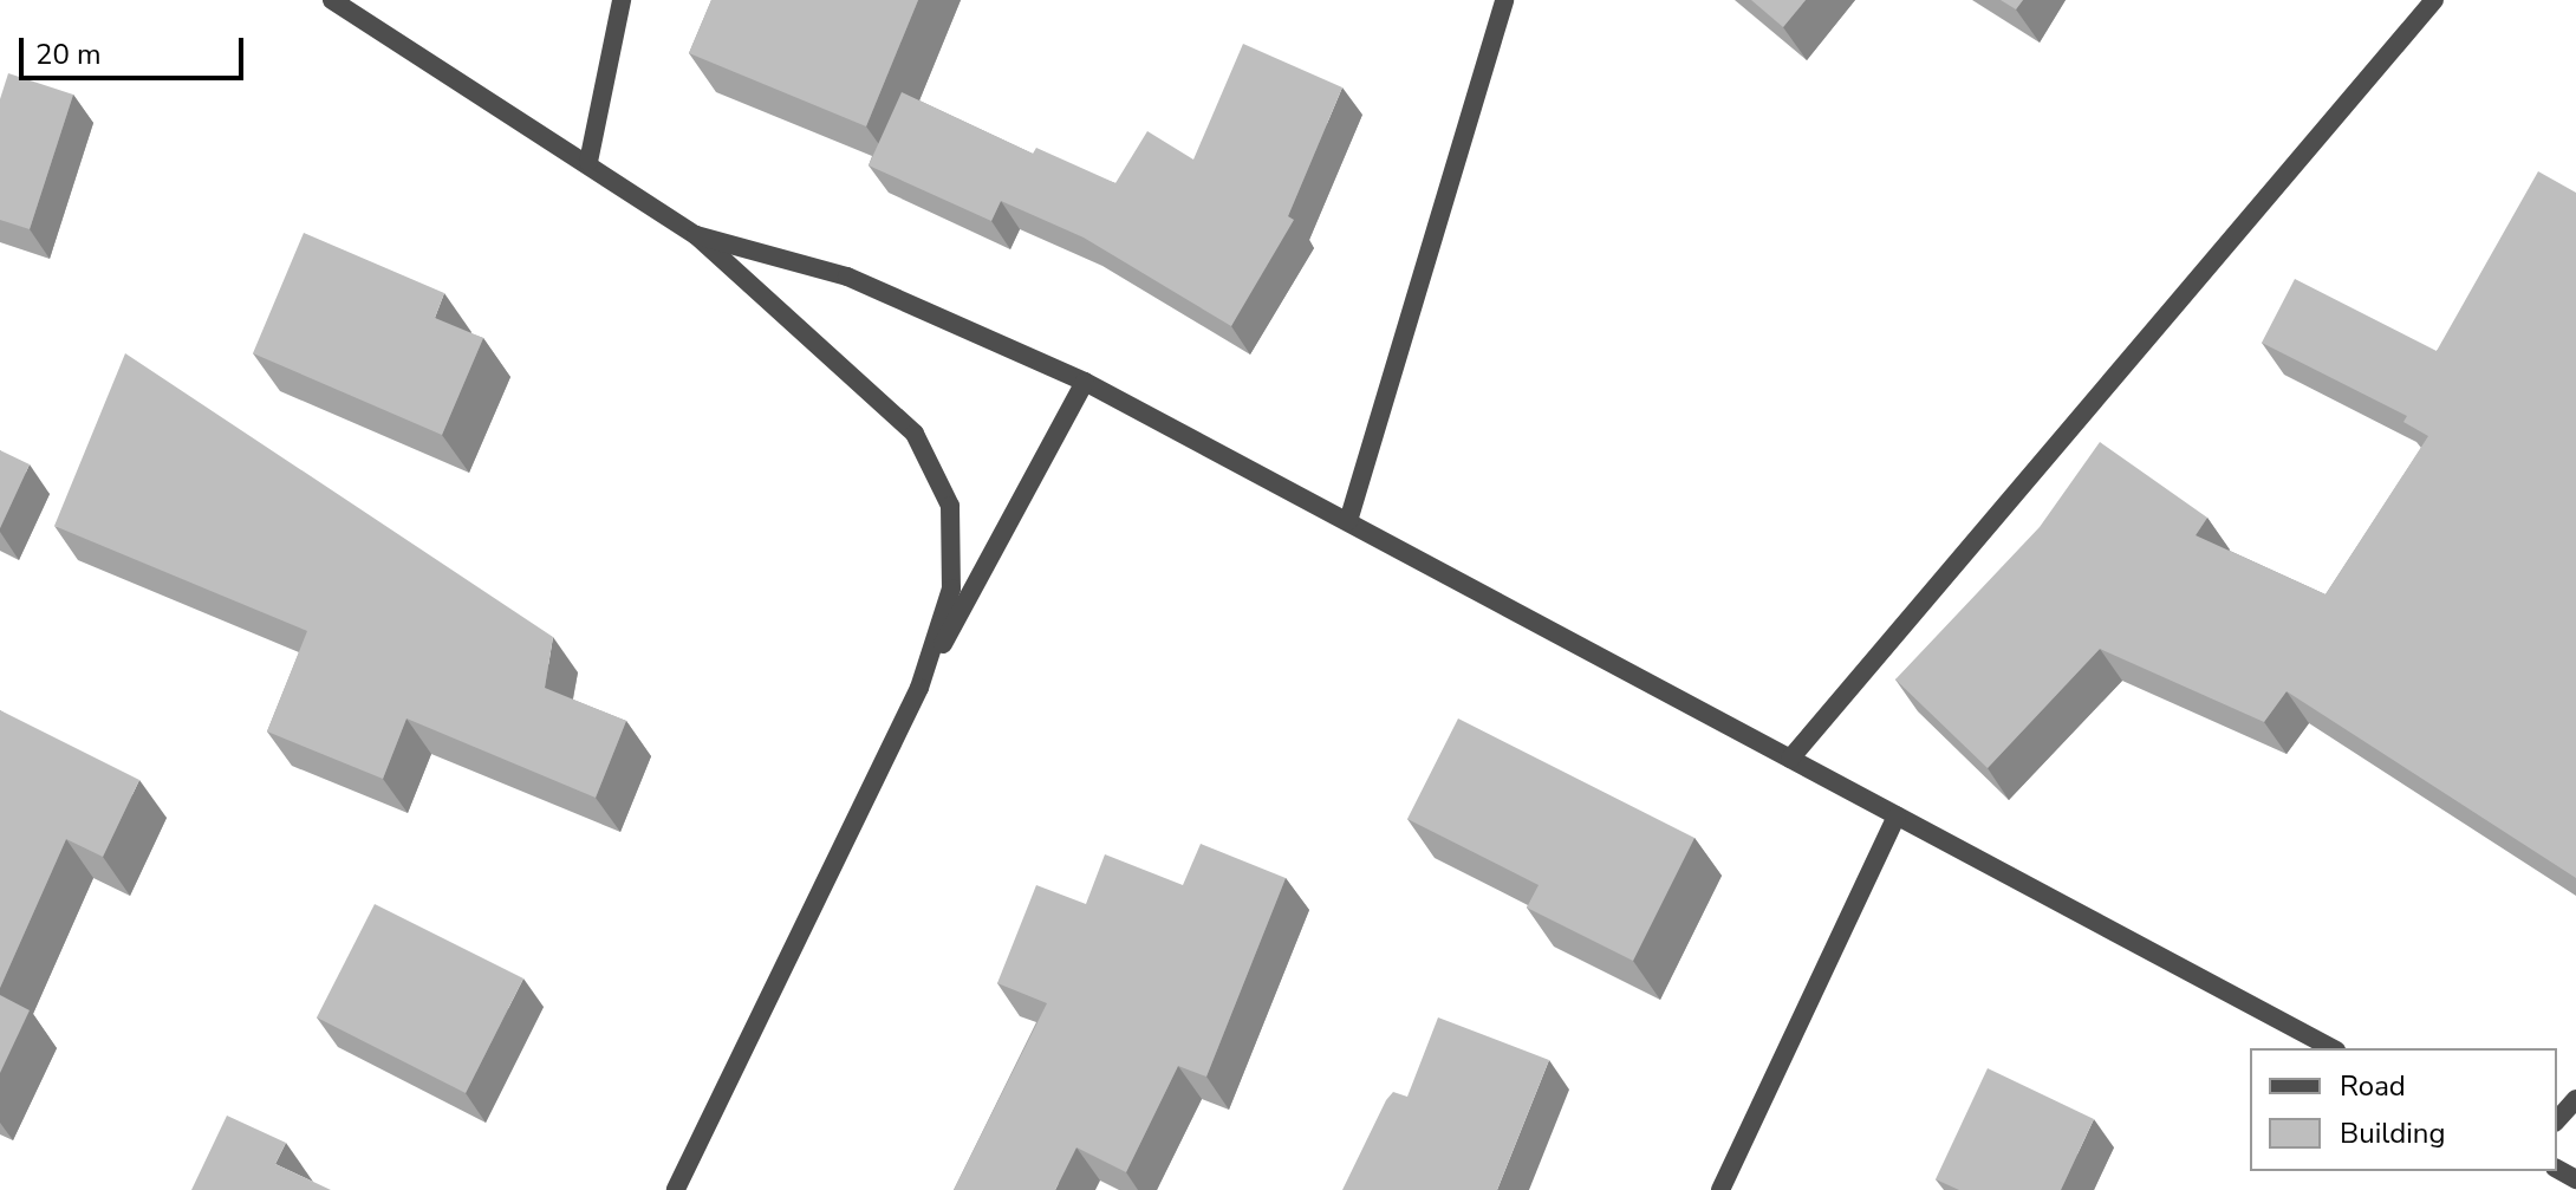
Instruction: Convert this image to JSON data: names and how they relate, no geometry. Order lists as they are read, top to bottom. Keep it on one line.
{"legend":["Road","Building"],"scale_bar":"20 m"}
